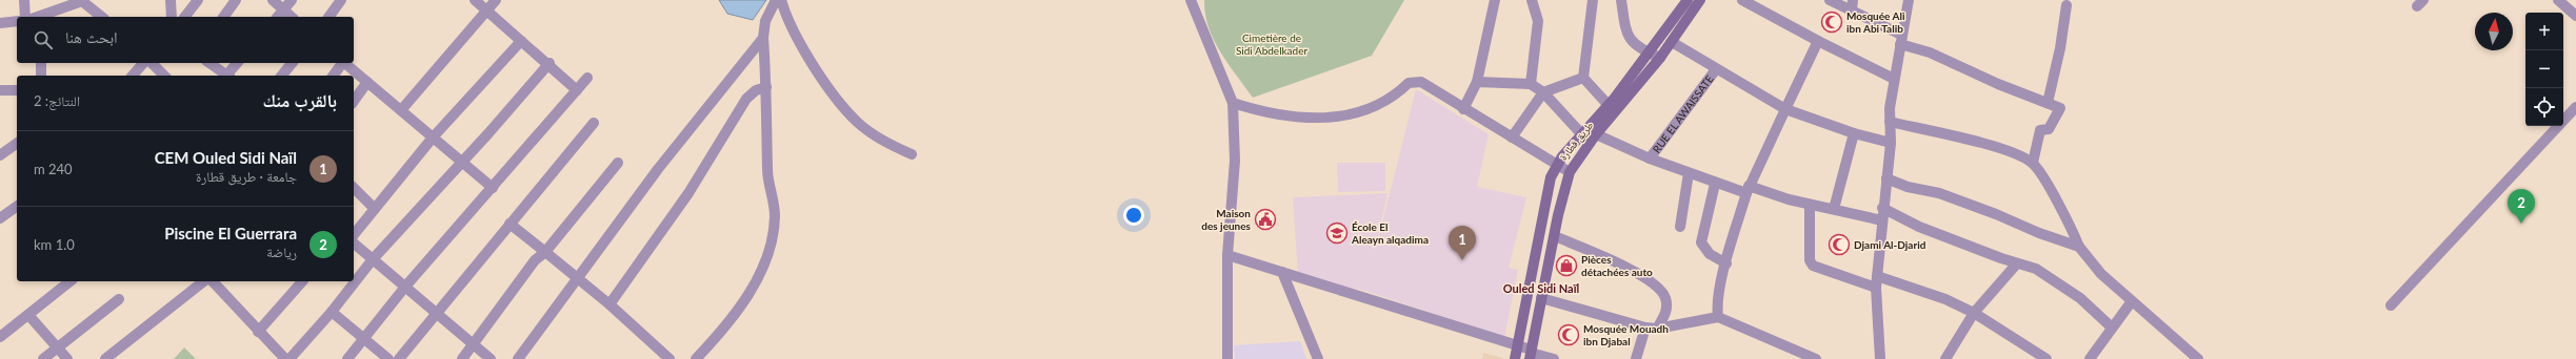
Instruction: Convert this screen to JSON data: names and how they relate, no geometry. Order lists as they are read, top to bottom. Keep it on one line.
{"streets":{"main road":["طريق قطارة"],"street":["RUE EL AWAISSATE"]},"districts":["Ouled Sidi Naïl"],"parks":["Cimetière de Sidi Abdelkader"],"places":{"mosque":["Mosquée Ali ibn Abi Talib","Djami Al-Djarid","Mosquée Mouadh ibn Djabal"],"public building":["Maison des jeunes"],"school or university":["École El Aleayn alqadima"],"shop":["Pièces détachées auto"]},"north":"top","page":{"map_buttons":["+","−"],"search":"ابحث هنا","heading":["بالقرب منك","النتائج: 2"],"list":[{"mark":"1","name":"CEM Ouled Sidi Naïl","note":"جامعة · طريق قطارة","value":"240 m"},{"mark":"2","name":"Piscine El Guerrara","note":"رياضة","value":"1.0 km"}],"pins":["2","1"]}}
